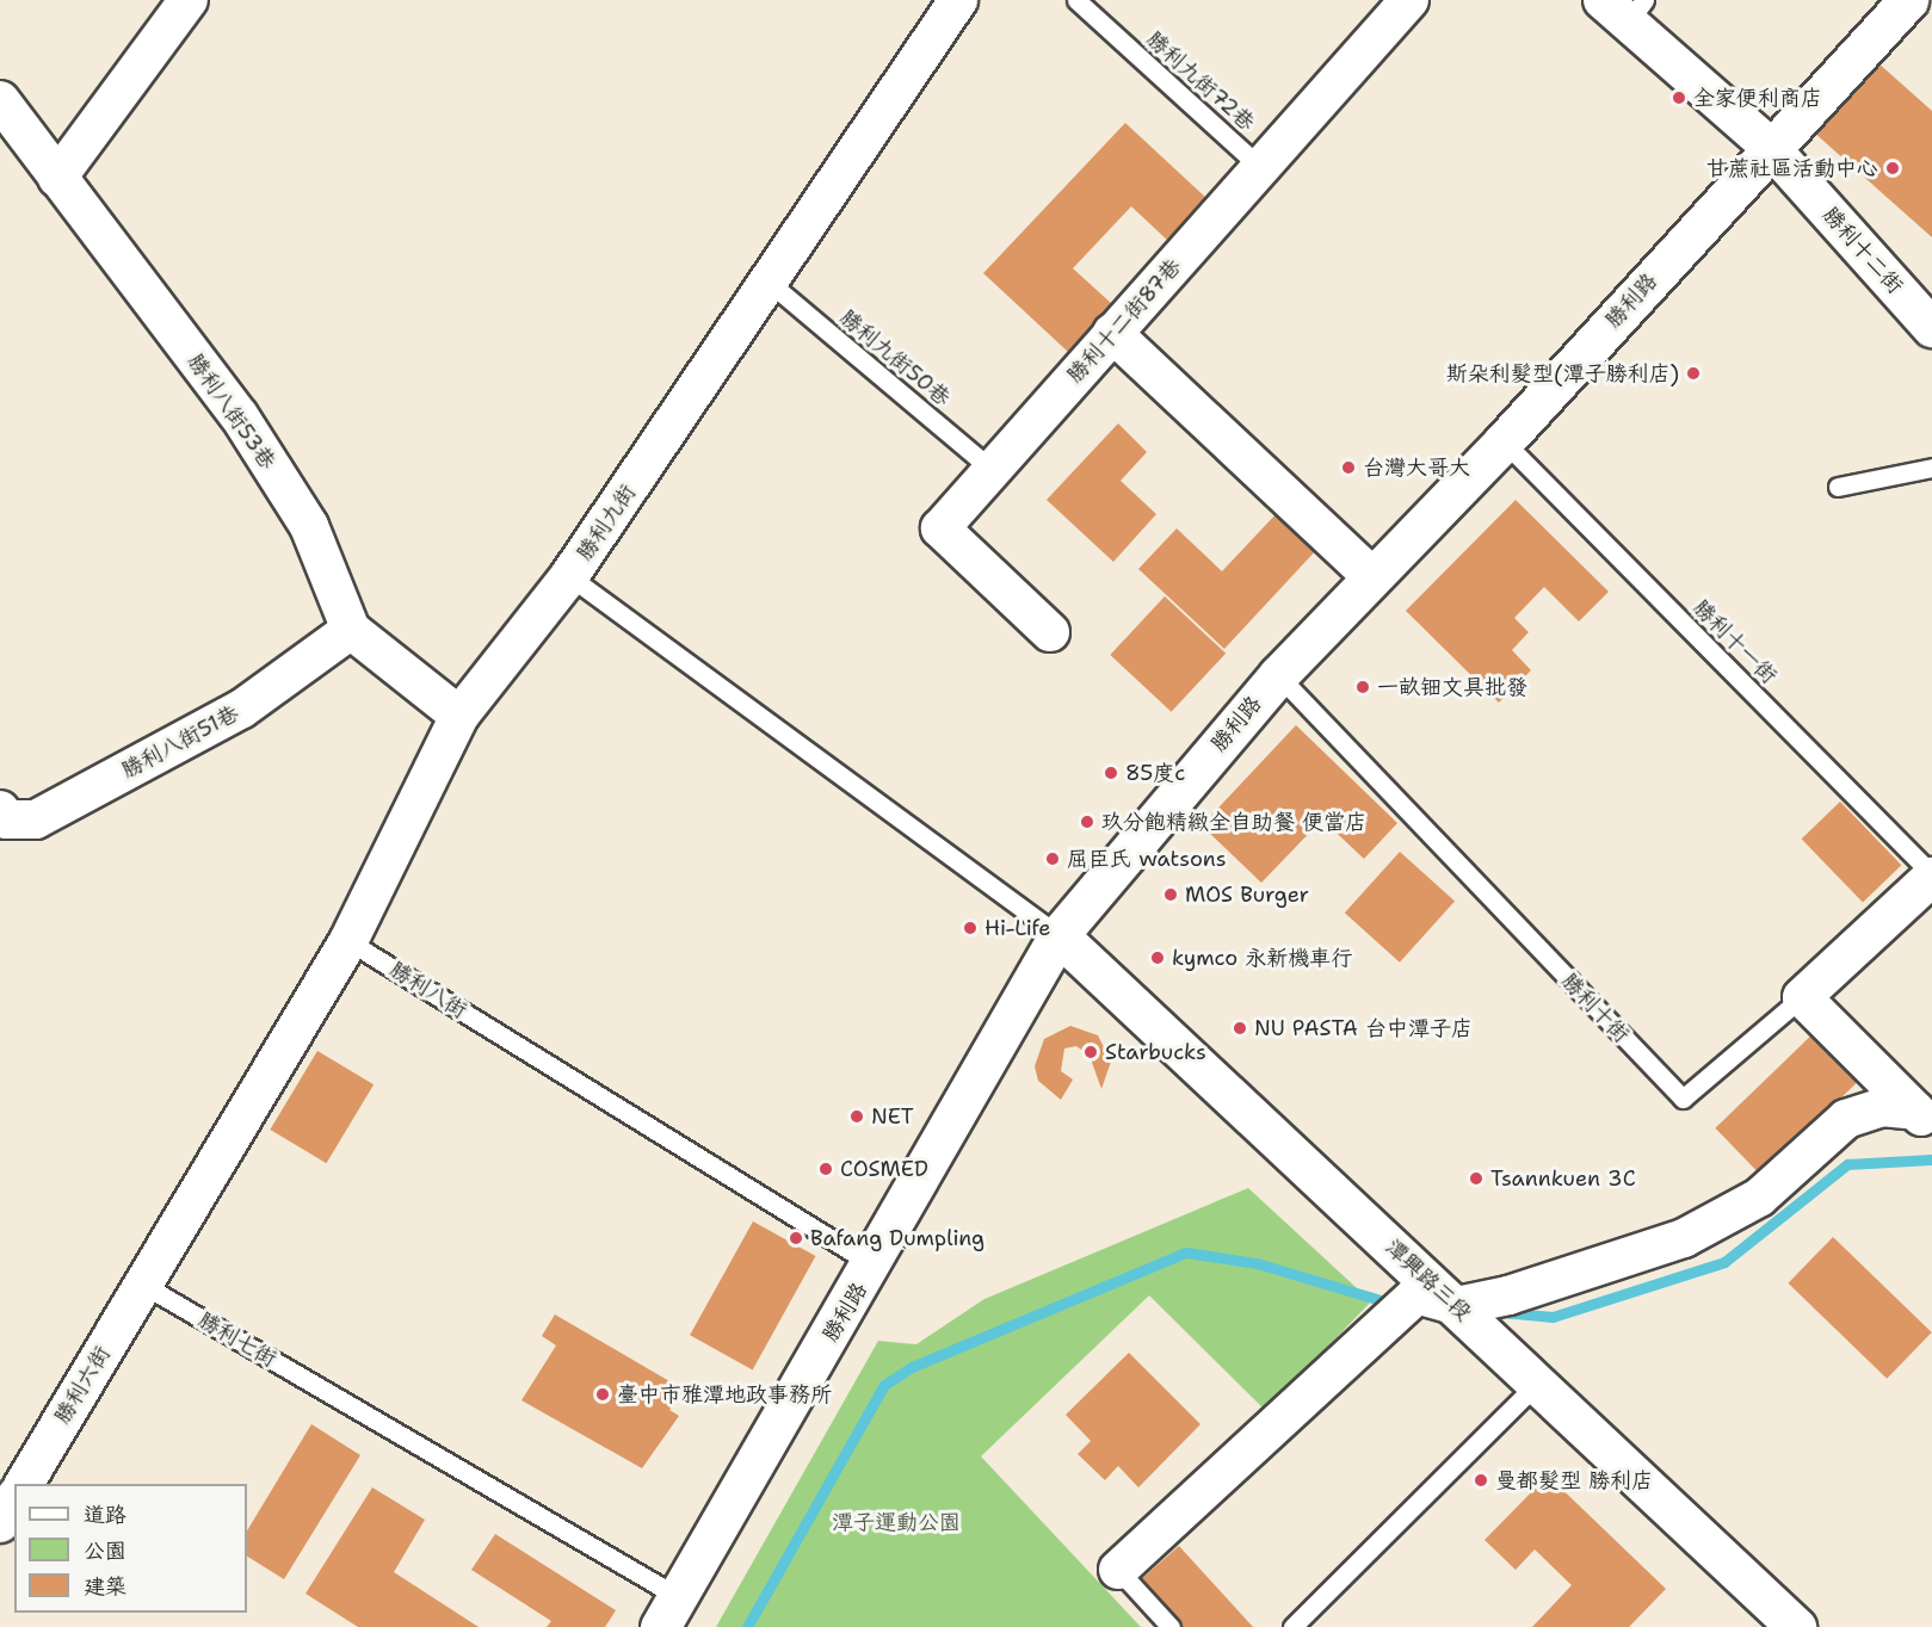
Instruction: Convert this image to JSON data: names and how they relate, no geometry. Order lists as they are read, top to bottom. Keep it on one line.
{"streets":{"street":["勝利十二街","勝利路","勝利十二街87巷","勝利八街53巷","勝利九街","勝利八街51巷","勝利十街","潭興路三段","勝利六街"],"lane":["勝利九街72巷","勝利九街50巷","勝利十一街","勝利八街","勝利七街"]},"crossings":[["勝利九街72巷","勝利十二街87巷"],["勝利十二街","勝利路"],["勝利路","勝利九街"],["勝利路","勝利十一街"],["勝利路","勝利八街"],["勝利路","勝利十街"],["勝利路","潭興路三段"],["勝利路","勝利七街"],["勝利十二街87巷","勝利九街50巷"],["勝利九街50巷","勝利九街"],["勝利八街53巷","勝利八街51巷"],["勝利九街","潭興路三段"],["勝利十一街","勝利十街"],["勝利七街","勝利六街"]],"parks":["潭子運動公園"],"places":["全家便利商店","甘蔗社區活動中心","斯朵利髮型(潭子勝利店)","台灣大哥大","一畝钿文具批發","85度c","玖分飽精緻全自助餐 便當店","屈臣氏 watsons","MOS Burger","Hi-Life","kymco 永新機車行","NU PASTA 台中潭子店","Starbucks","NET","COSMED","Tsannkuen 3C","Bafang Dumpling","臺中市雅潭地政事務所","曼都髮型 勝利店"],"legend":["道路","公園","建築"]}
